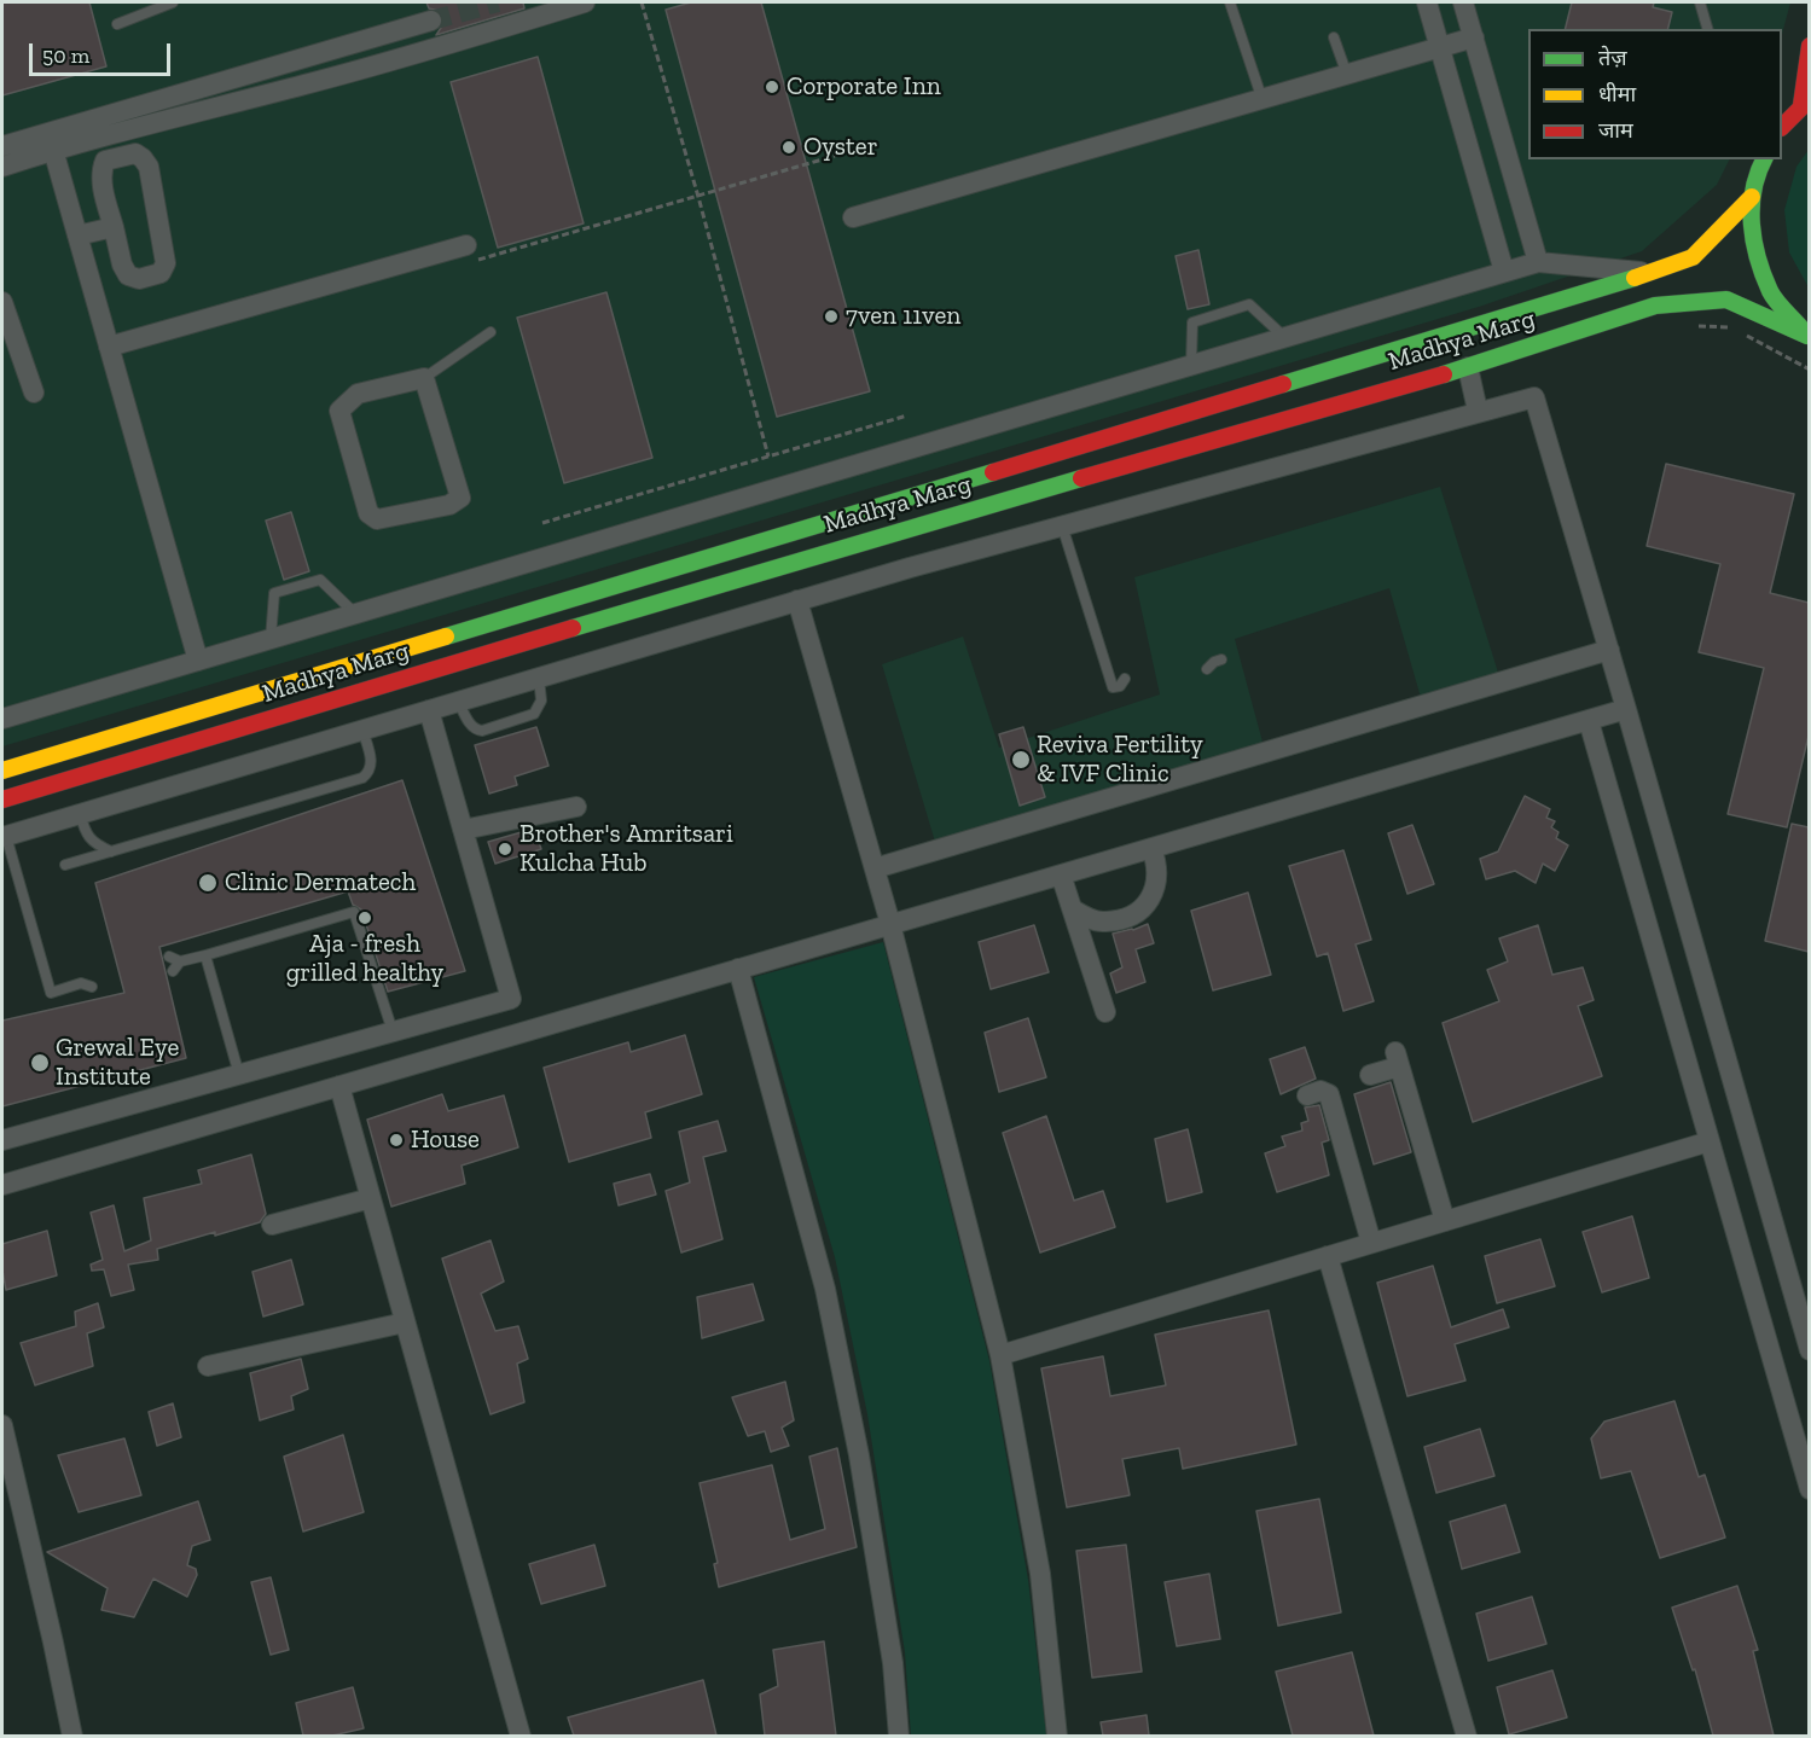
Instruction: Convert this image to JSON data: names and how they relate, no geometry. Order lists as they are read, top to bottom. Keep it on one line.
{"streets":{"main road":["Madhya Marg"]},"places":["Corporate Inn","Oyster","7ven 11ven","Reviva Fertility & IVF Clinic","Brother's Amritsari Kulcha Hub","Clinic Dermatech","Aja - fresh grilled healthy","Grewal Eye Institute","House"],"legend":["तेज़","धीमा","जाम"],"scale_bar":"50 m"}
